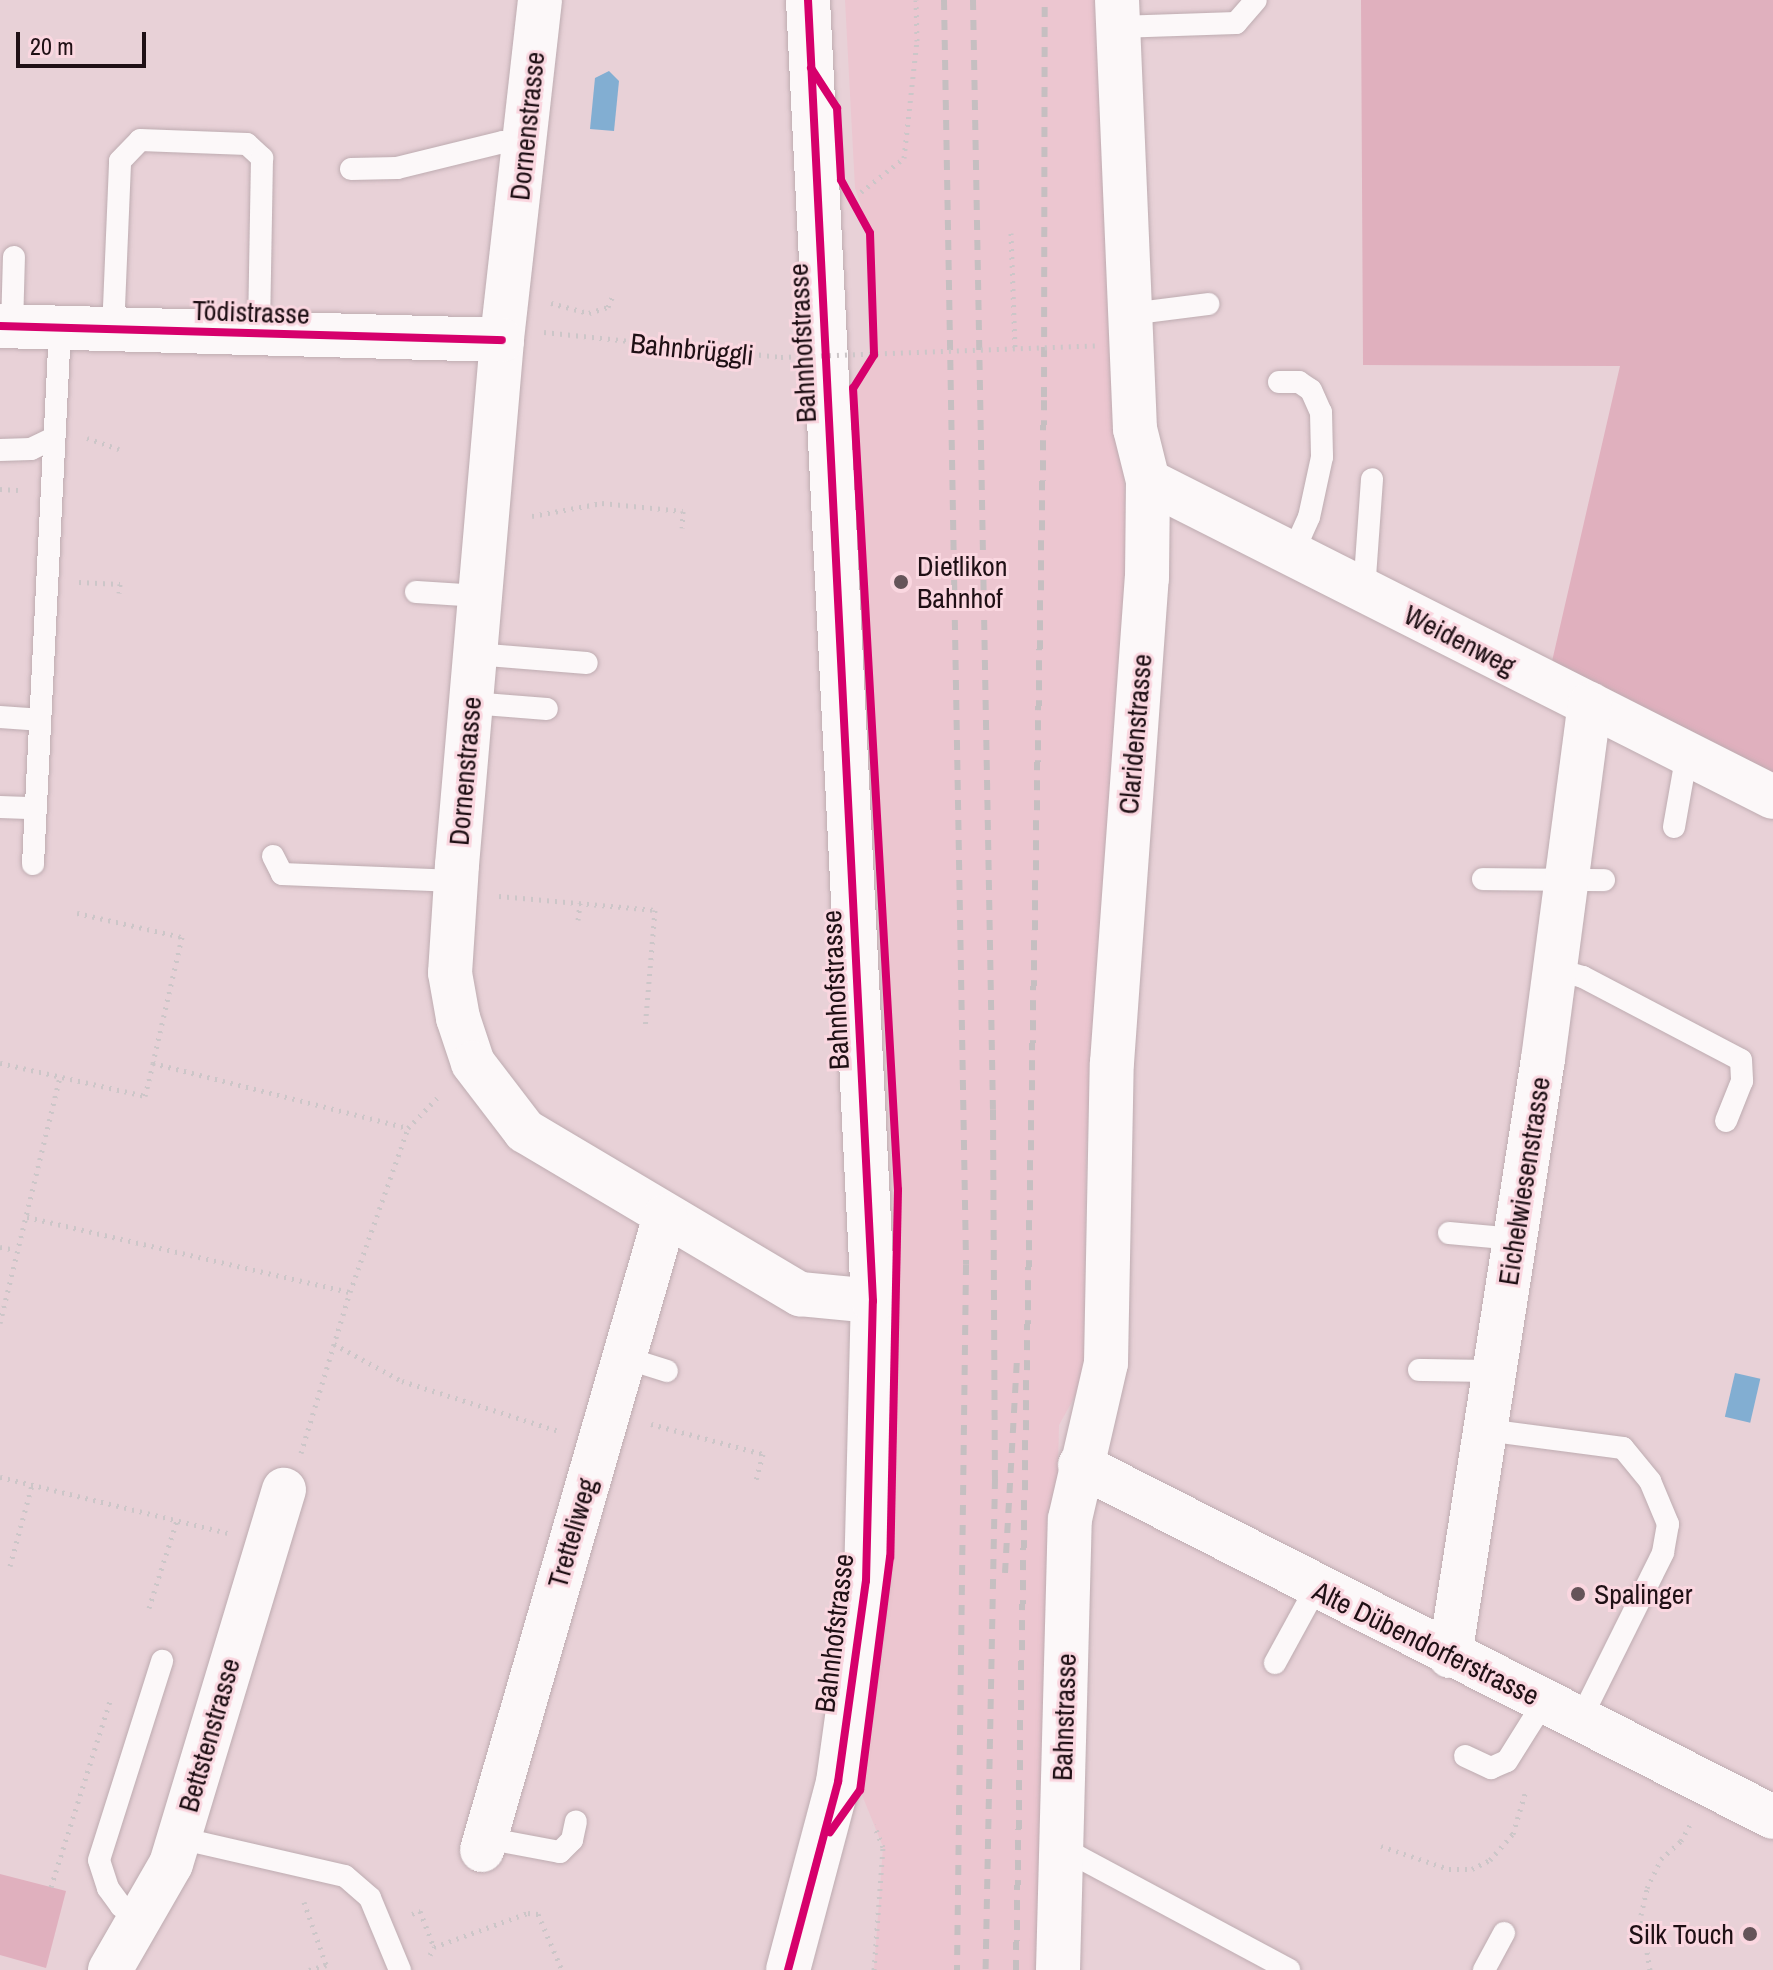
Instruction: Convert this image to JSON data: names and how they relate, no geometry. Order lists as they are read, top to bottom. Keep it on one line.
{"streets":{"street":["Dornenstrasse","Tödistrasse","Bahnhofstrasse","Weidenweg","Claridenstrasse","Eichelwiesenstrasse","Tretteliweg","Alte Dübendorferstrasse","Bahnstrasse","Bettstenstrasse"],"path":["Bahnbrüggli"]},"crossings":[["Dornenstrasse","Tödistrasse"],["Dornenstrasse","Bahnhofstrasse"],["Dornenstrasse","Bahnbrüggli"],["Dornenstrasse","Tretteliweg"],["Tödistrasse","Bahnbrüggli"],["Bahnbrüggli","Claridenstrasse"],["Weidenweg","Claridenstrasse"],["Weidenweg","Eichelwiesenstrasse"],["Claridenstrasse","Alte Dübendorferstrasse"],["Claridenstrasse","Bahnstrasse"],["Eichelwiesenstrasse","Alte Dübendorferstrasse"],["Alte Dübendorferstrasse","Bahnstrasse"]],"places":["Dietlikon Bahnhof","Spalinger","Silk Touch"],"scale_bar":"20 m"}
